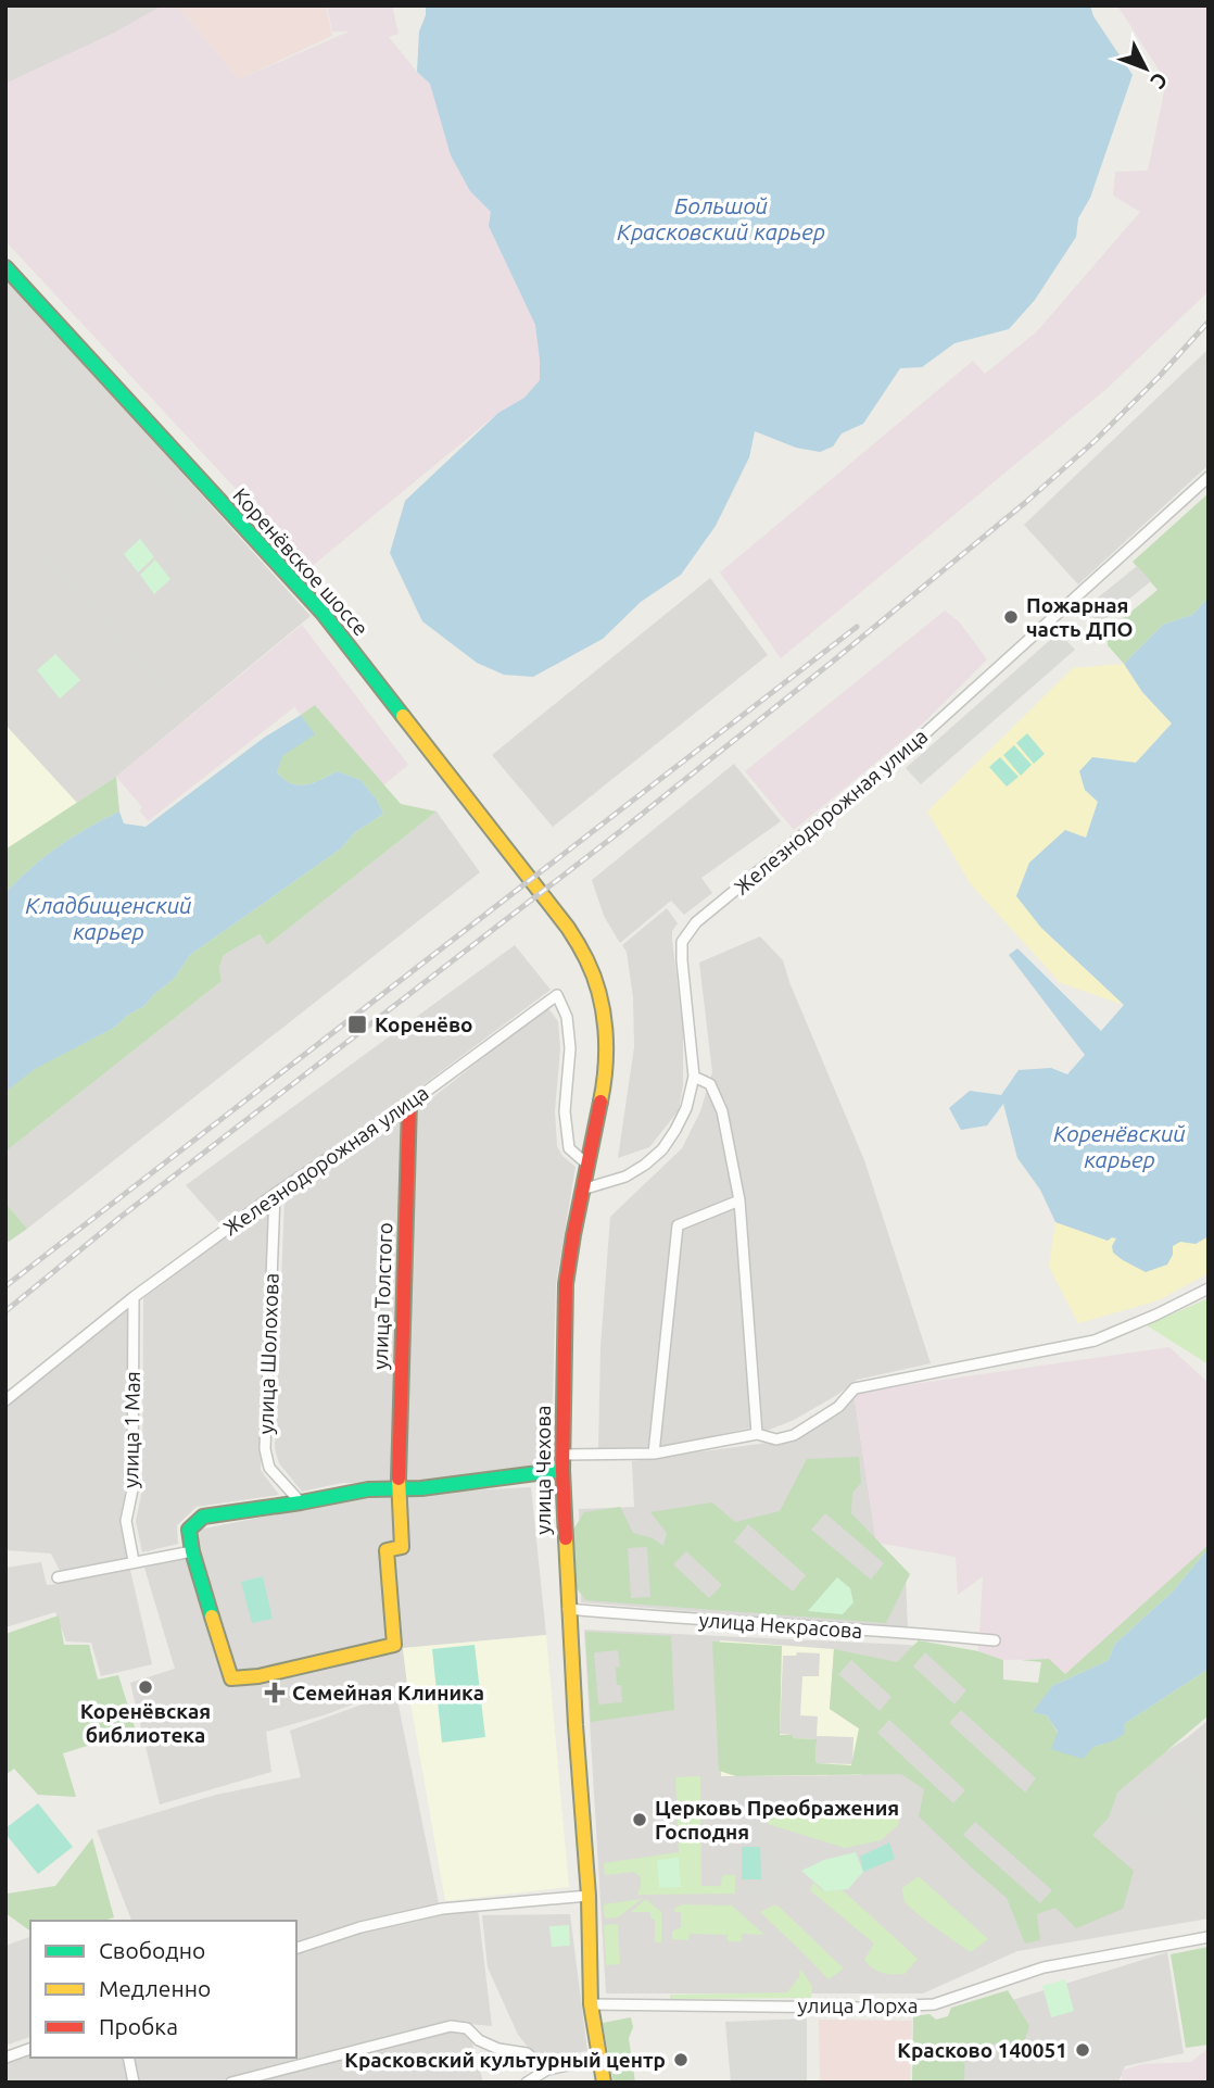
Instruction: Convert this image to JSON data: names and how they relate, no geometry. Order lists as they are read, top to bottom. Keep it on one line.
{"streets":{"main road":["Коренёвское шоссе","улица Толстого","улица Чехова"],"street":["Железнодорожная улица","улица Шолохова","улица 1 Мая","улица Некрасова","улица Лорха"]},"crossings":[["Коренёвское шоссе","улица Чехова"],["Железнодорожная улица","улица Толстого"],["Железнодорожная улица","улица Шолохова"],["Железнодорожная улица","улица 1 Мая"],["Железнодорожная улица","улица Чехова"],["улица Чехова","улица Некрасова"],["улица Чехова","улица Лорха"]],"water":["Большой Красковский карьер","Кладбищенский карьер","Коренёвский карьер"],"places":{"other":["Пожарная часть ДПО","Коренёвская библиотека","Церковь Преображения Господня","Красково 140051","Красковский культурный центр"],"transit":["Коренёво"],"health":["Семейная Клиника"]},"legend":["Свободно","Медленно","Пробка"],"north":"bottom right"}
